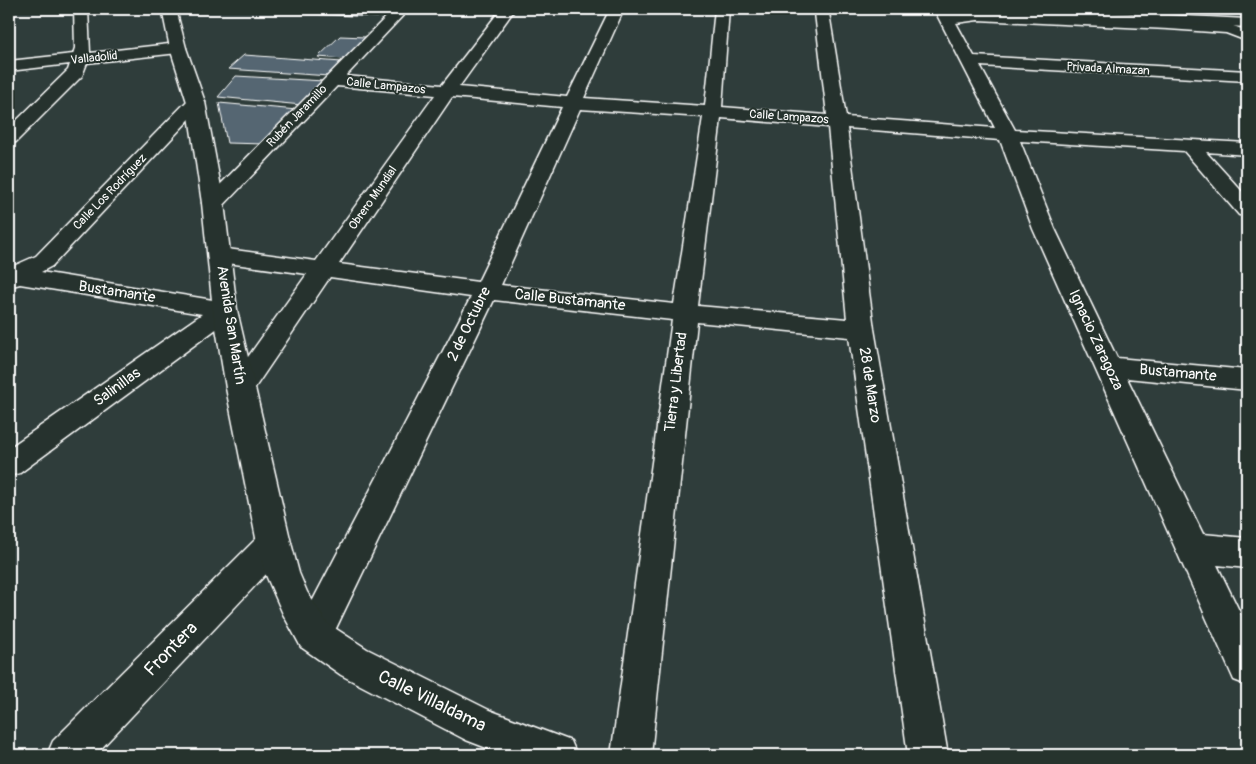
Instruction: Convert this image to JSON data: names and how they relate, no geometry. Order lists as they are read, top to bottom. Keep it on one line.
{"streets":{"street":["Valladolid","Privada Almazan","Calle Lampazos","Rubén Jaramillo","Calle Los Rodríguez","Obrero Mundial","Bustamante","Calle Bustamante","2 de Octubre","Avenida San Martín","Ignacio Zaragoza","Tierra y Libertad","28 de Marzo","Salinillas","Frontera","Calle Villaldama"]},"crossings":[["Valladolid","Avenida San Martín"],["Privada Almazan","Ignacio Zaragoza"],["Calle Lampazos","Rubén Jaramillo"],["Calle Lampazos","Obrero Mundial"],["Calle Lampazos","2 de Octubre"],["Calle Lampazos","Ignacio Zaragoza"],["Calle Lampazos","Tierra y Libertad"],["Calle Lampazos","28 de Marzo"],["Rubén Jaramillo","Avenida San Martín"],["Calle Los Rodríguez","Bustamante"],["Calle Los Rodríguez","Avenida San Martín"],["Obrero Mundial","Calle Bustamante"],["Obrero Mundial","Avenida San Martín"],["Bustamante","Avenida San Martín"],["Bustamante","Ignacio Zaragoza"],["Bustamante","Salinillas"],["Calle Bustamante","2 de Octubre"],["Calle Bustamante","Avenida San Martín"],["Calle Bustamante","Tierra y Libertad"],["Calle Bustamante","28 de Marzo"],["2 de Octubre","Avenida San Martín"],["2 de Octubre","Calle Villaldama"],["Avenida San Martín","Salinillas"],["Avenida San Martín","Frontera"],["Avenida San Martín","Calle Villaldama"]]}
